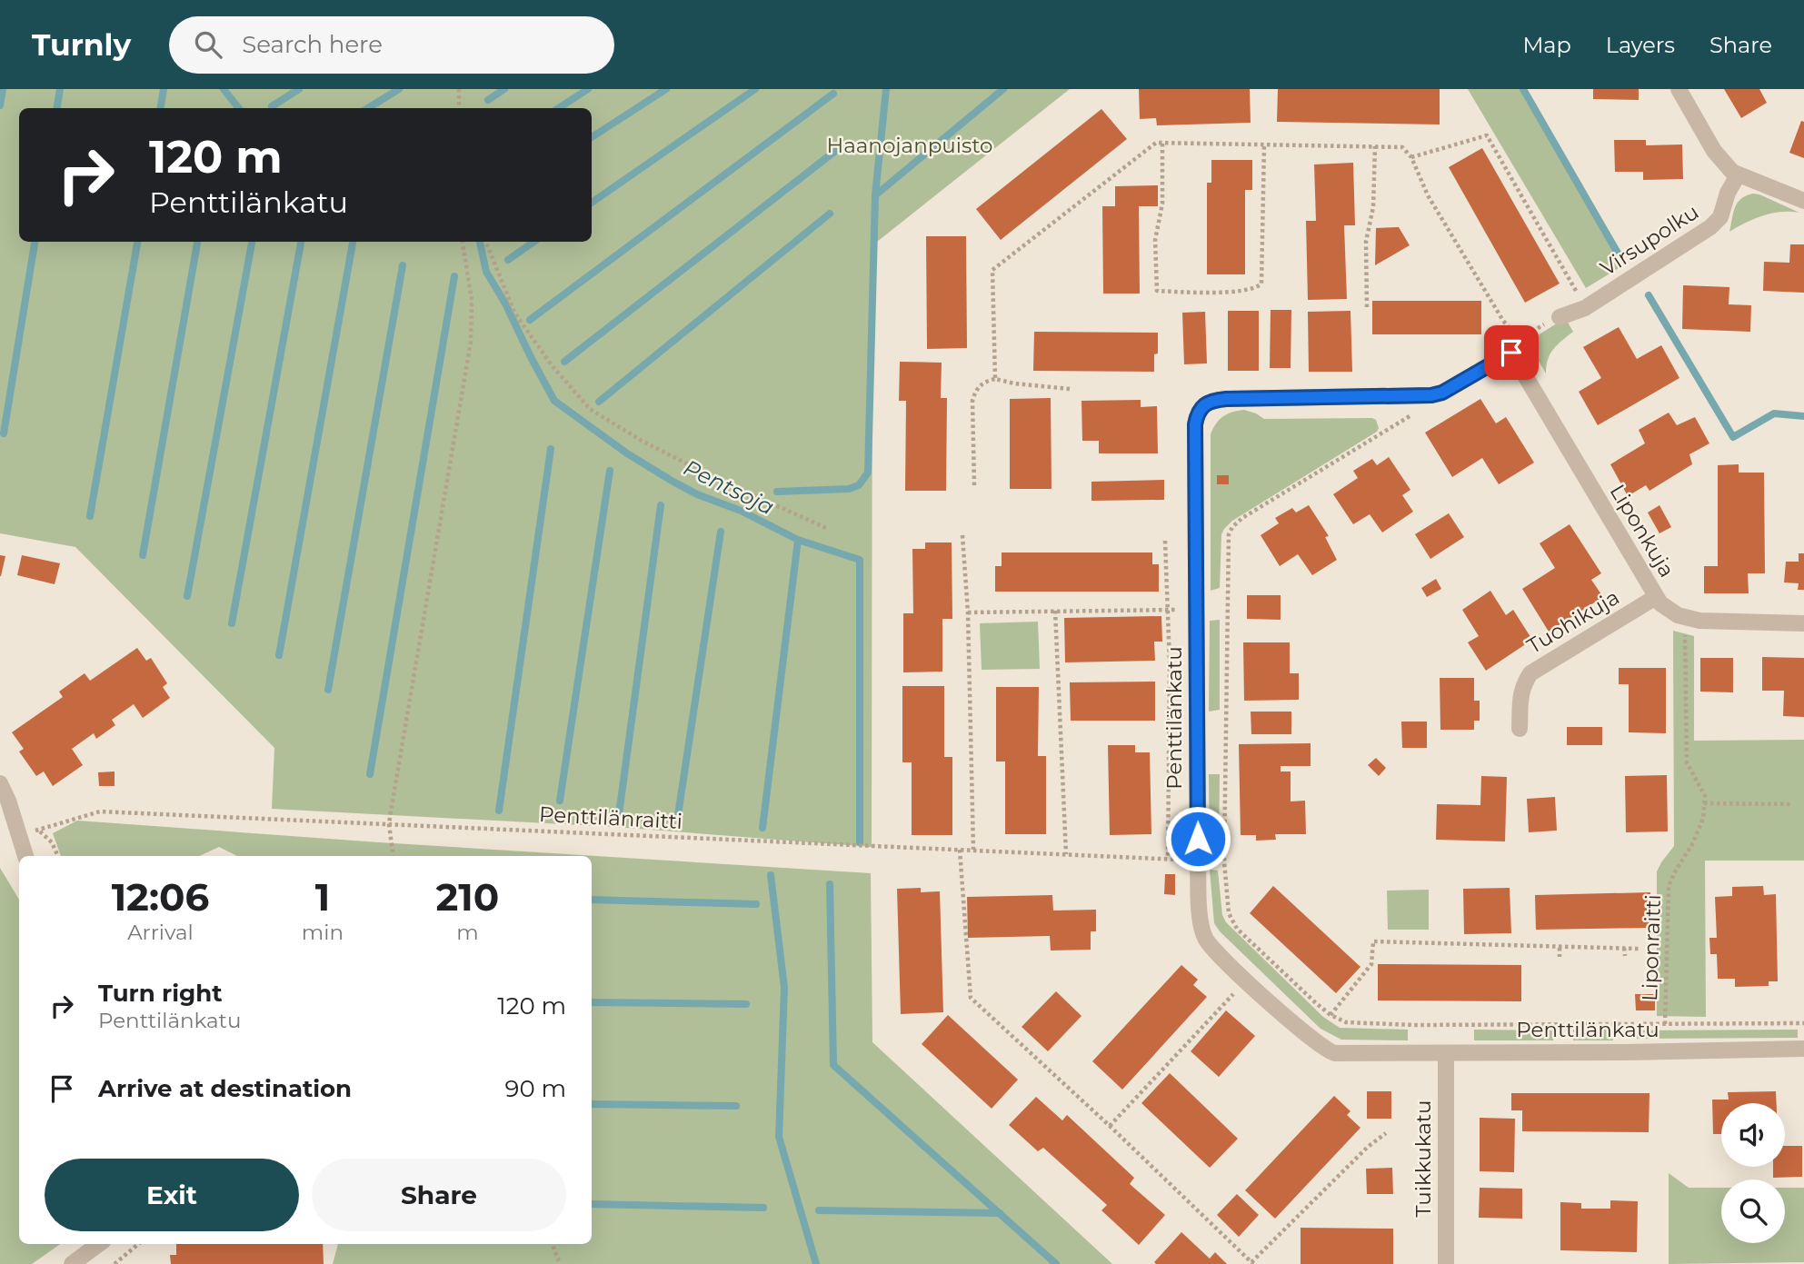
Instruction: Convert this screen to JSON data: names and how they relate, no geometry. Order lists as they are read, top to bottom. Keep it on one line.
{"streets":{"street":["Virsupolku","Liponkuja","Tuohikuja","Penttilänkatu","Tuikkukatu"],"path":["Penttilänraitti","Liponraitti"]},"crossings":[["Liponkuja","Tuohikuja"],["Liponkuja","Penttilänkatu"],["Penttilänkatu","Penttilänraitti"],["Penttilänkatu","Tuikkukatu"]],"water":["Pentsoja"],"parks":["Haanojanpuisto"],"page":{"header":"Turnly","search":"Search here","nav":["Map","Layers","Share"],"turn":["120 m","Penttilänkatu"],"eta":["12:06","Arrival","1","min","210","m"],"list":[{"name":"Turn right","note":"Penttilänkatu","value":"120 m"},{"name":"Arrive at destination","value":"90 m"}],"buttons":["Exit","Share"]}}
